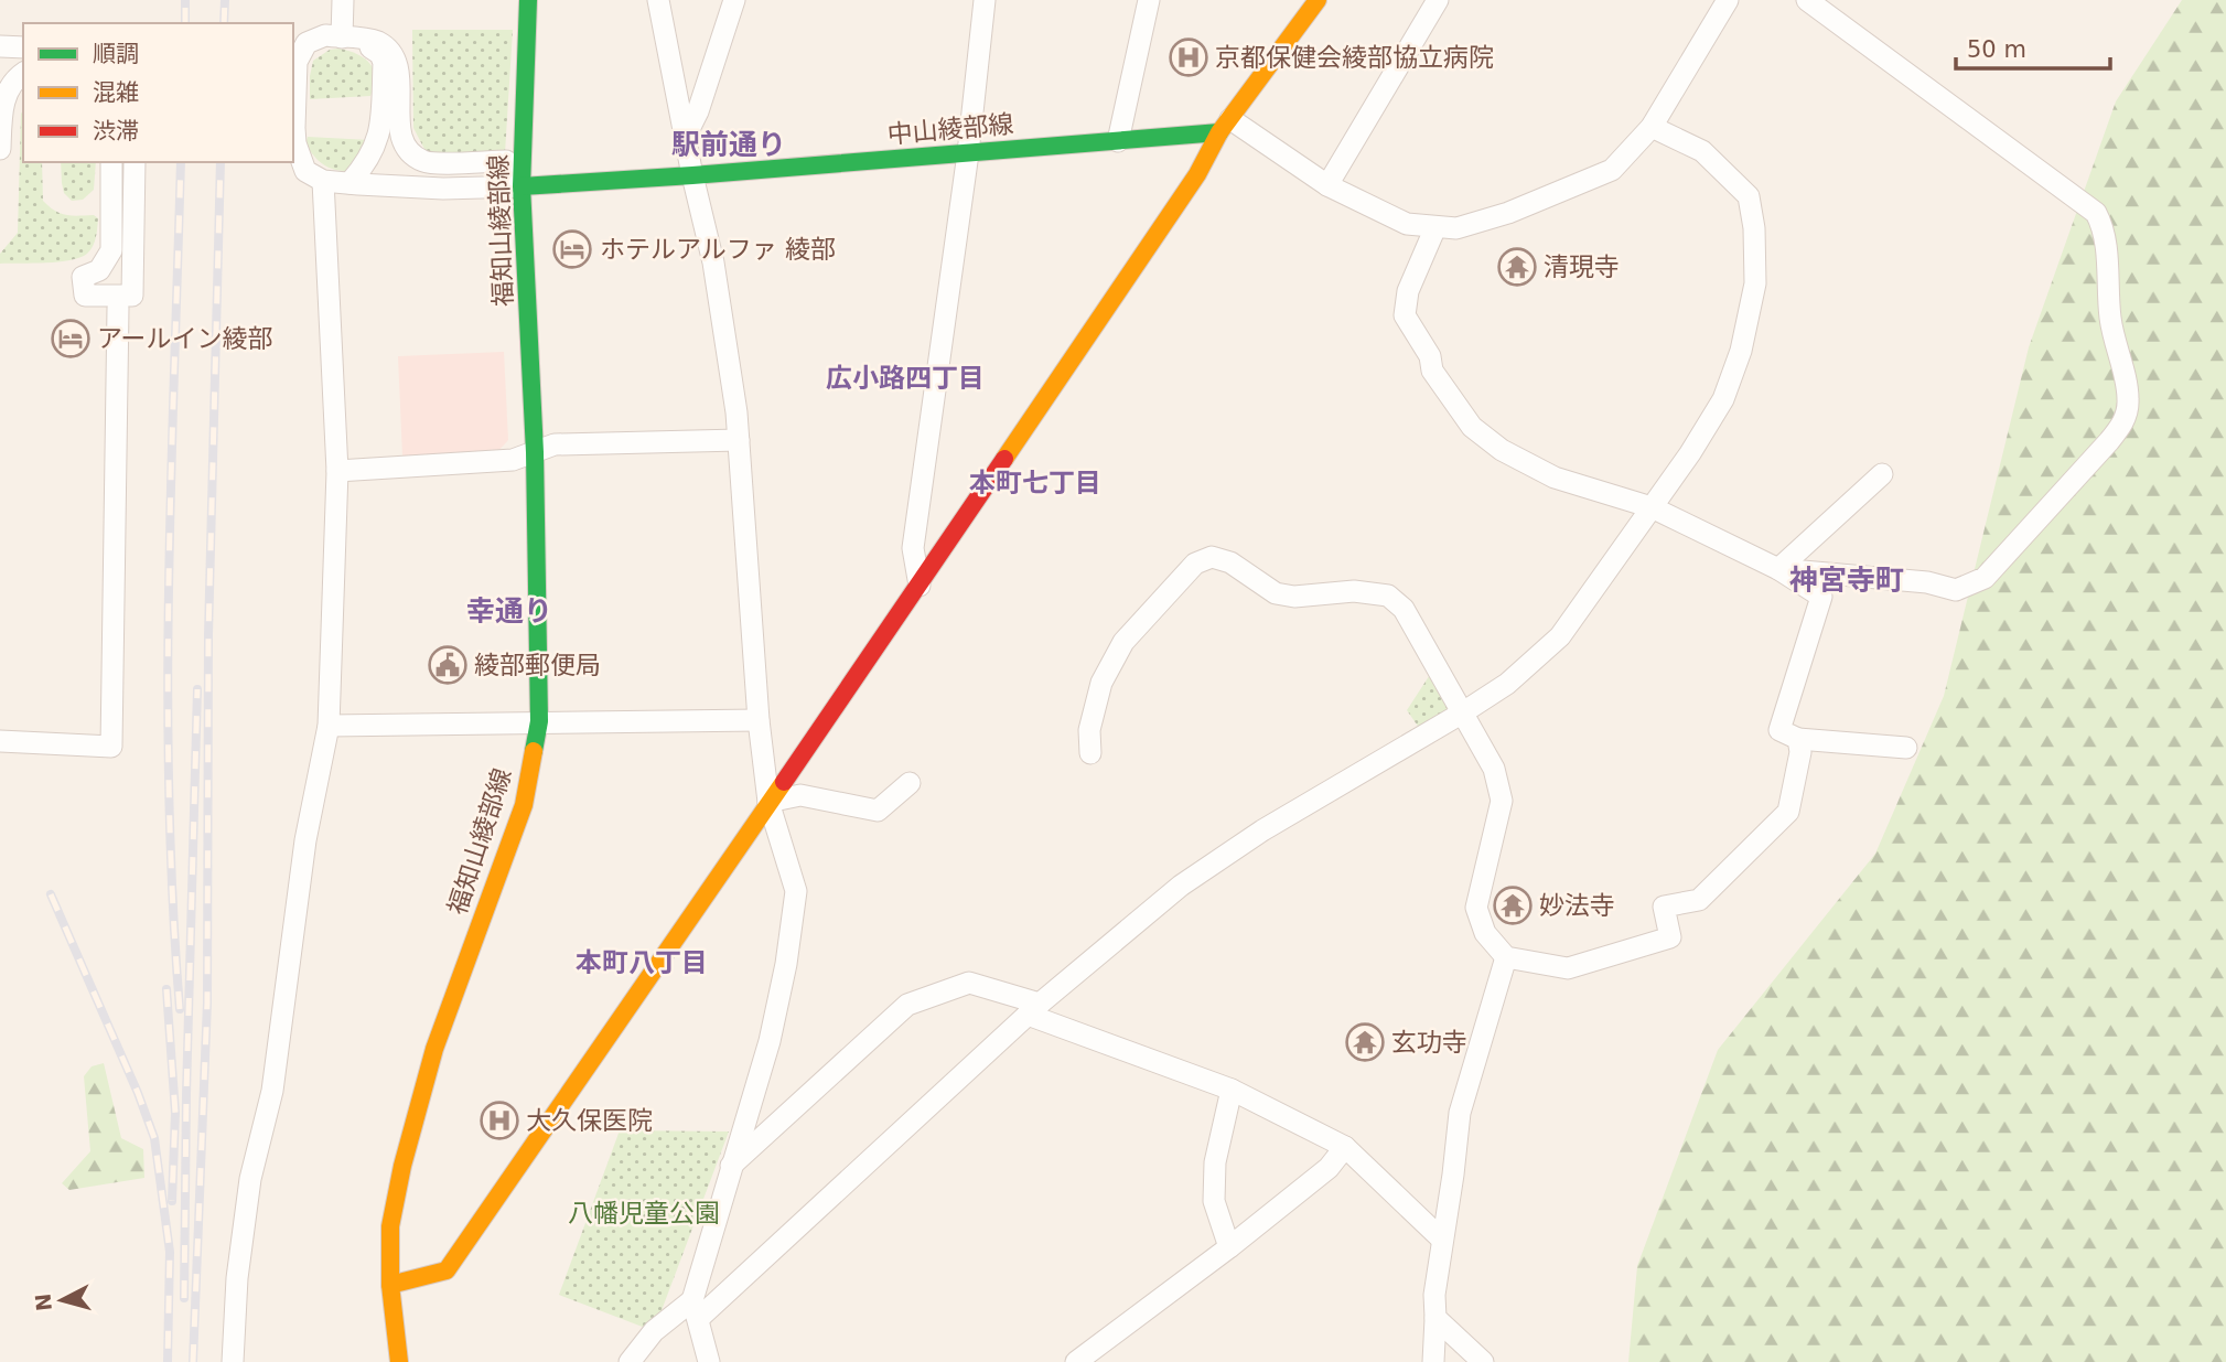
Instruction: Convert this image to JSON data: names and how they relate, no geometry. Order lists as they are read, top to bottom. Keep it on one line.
{"streets":{"main road":["中山綾部線","福知山綾部線"]},"crossings":[["中山綾部線","福知山綾部線"]],"districts":["駅前通り","広小路四丁目","本町七丁目","神宮寺町","幸通り","本町八丁目"],"parks":["八幡児童公園"],"places":{"hospital":["京都保健会綾部協立病院","大久保医院"],"hotel":["ホテルアルファ 綾部","アールイン綾部"],"temple":["清現寺","妙法寺","玄功寺"],"public building":["綾部郵便局"]},"legend":["順調","混雑","渋滞"],"scale_bar":"50 m","north":"left"}
